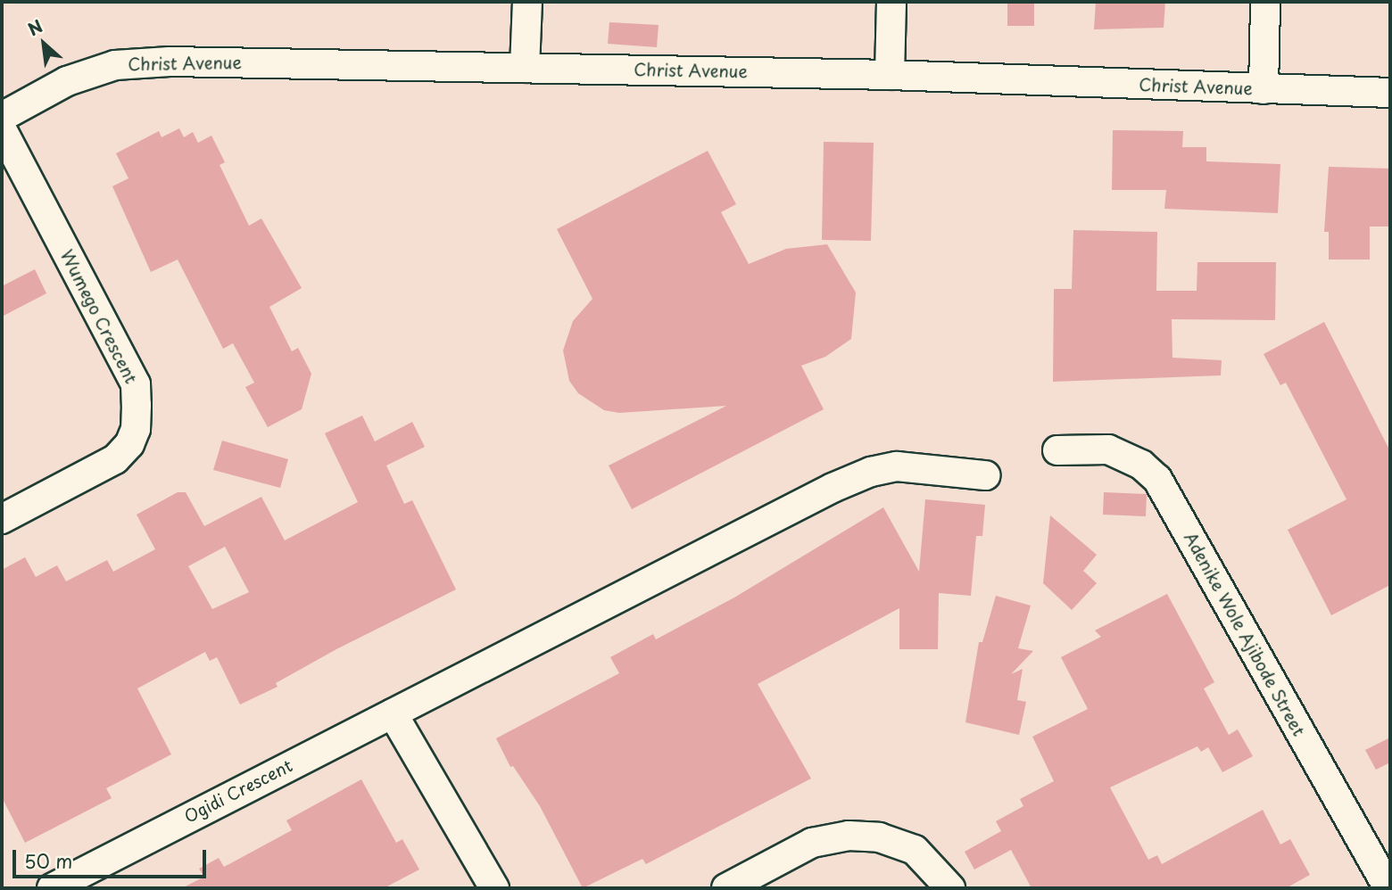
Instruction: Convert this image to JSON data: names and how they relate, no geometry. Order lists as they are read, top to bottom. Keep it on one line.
{"streets":{"street":["Christ Avenue","Wumego Crescent","Adenike Wole Ajibode Street","Ogidi Crescent"]},"scale_bar":"50 m","north":"top left"}
